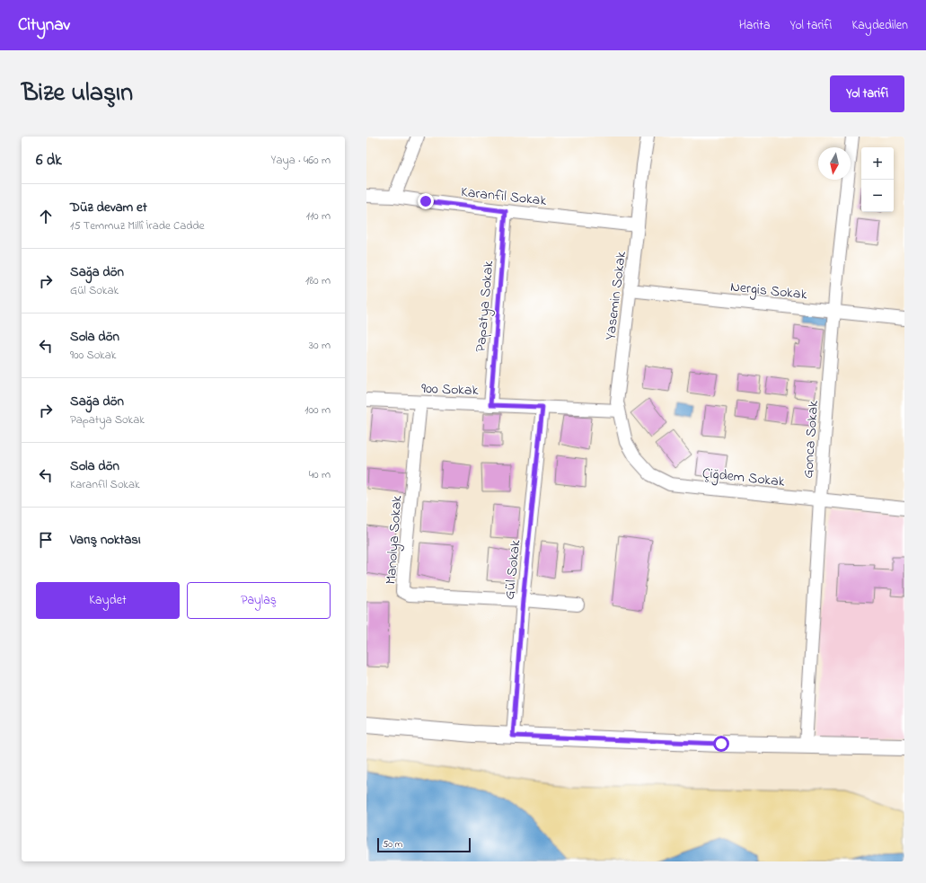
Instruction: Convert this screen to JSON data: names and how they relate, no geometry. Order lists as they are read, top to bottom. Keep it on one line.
{"streets":{"street":["Karanfil Sokak","Nergis Sokak","Yasemin Sokak","Papatya Sokak","900 Sokak","Gonca Sokak","Çiğdem Sokak","Manolya Sokak","Gül Sokak"]},"crossings":[["Karanfil Sokak","Yasemin Sokak"],["Karanfil Sokak","Papatya Sokak"],["Nergis Sokak","Yasemin Sokak"],["Nergis Sokak","Gonca Sokak"],["Yasemin Sokak","900 Sokak"],["Yasemin Sokak","Çiğdem Sokak"],["Papatya Sokak","900 Sokak"],["900 Sokak","Manolya Sokak"],["900 Sokak","Gül Sokak"],["Gonca Sokak","Çiğdem Sokak"],["Manolya Sokak","Gül Sokak"]],"scale_bar":"50 m","north":"bottom","page":{"header":"Citynav","nav":["Harita","Yol tarifi","Kaydedilen"],"title":"Bize ulaşın","buttons":["Yol tarifi",["Kaydet","Paylaş"]],"heading":["6 dk","Yaya · 460 m"],"map_buttons":["+","−"],"list":[["Düz devam et","15 Temmuz Millî İrade Cadde","110 m"],["Sağa dön","Gül Sokak","180 m"],["Sola dön","900 Sokak","30 m"],["Sağa dön","Papatya Sokak","100 m"],["Sola dön","Karanfil Sokak","40 m"],"Varış noktası"],"scale":"50 m"}}
